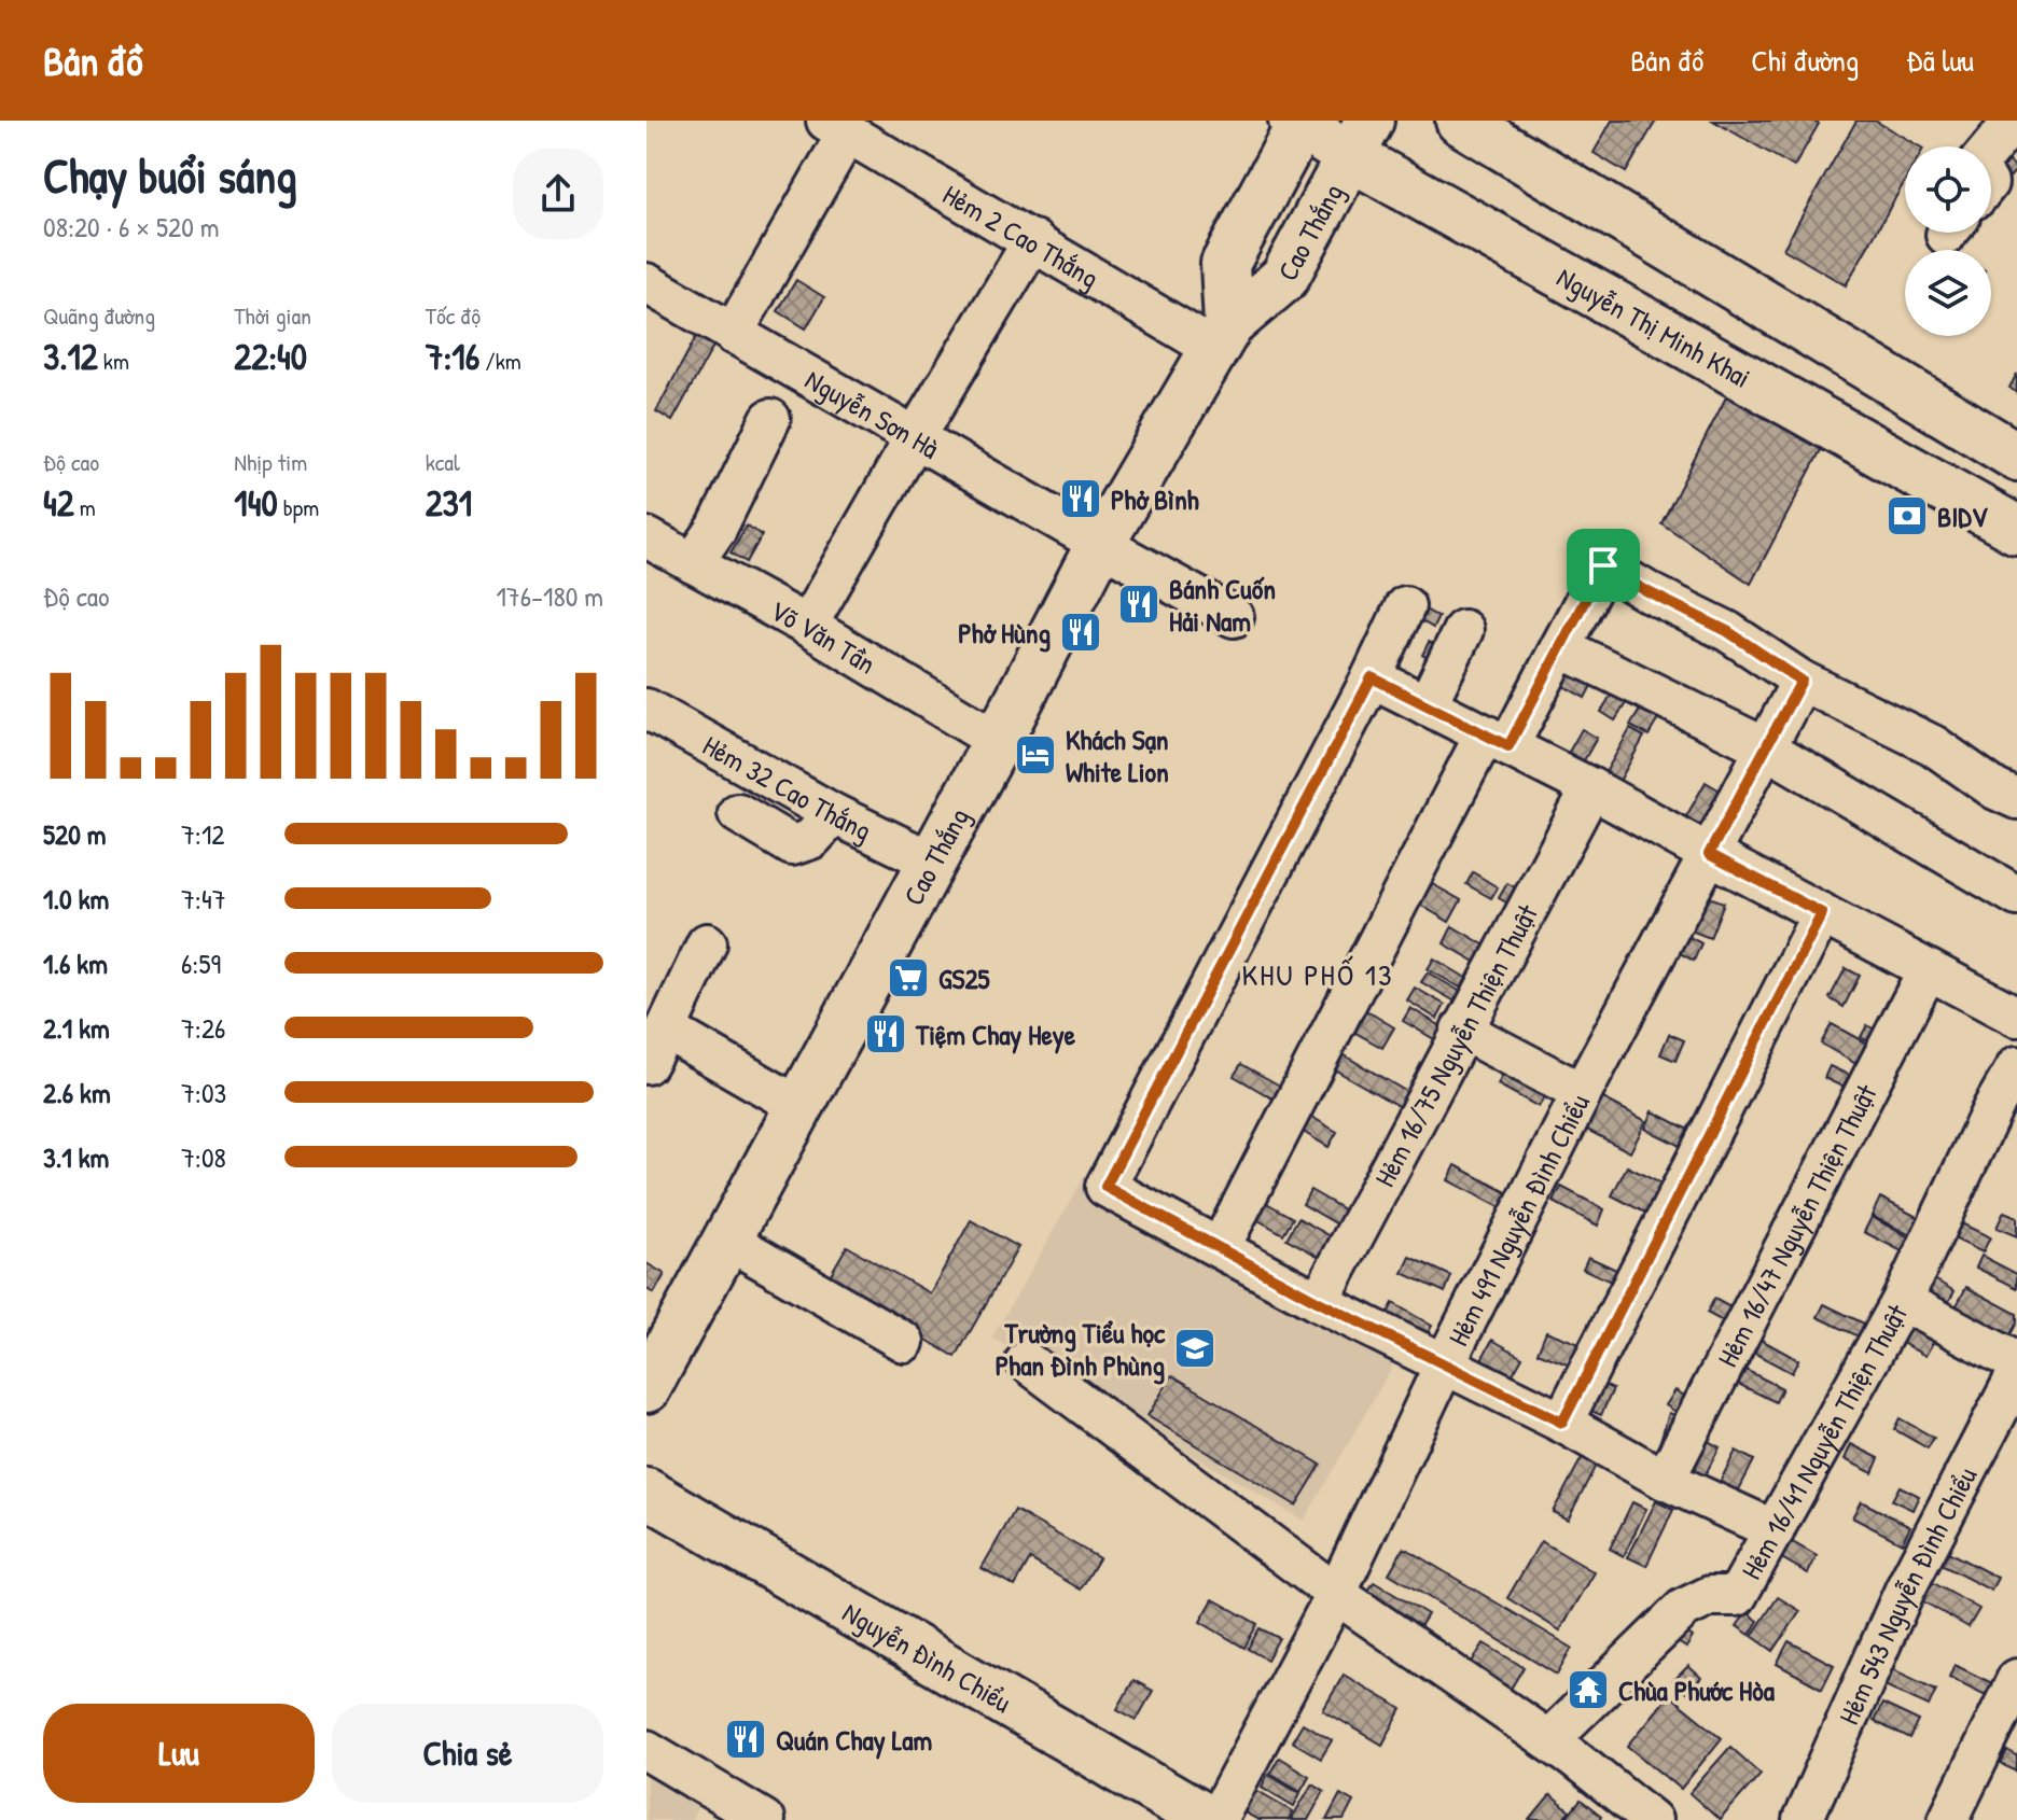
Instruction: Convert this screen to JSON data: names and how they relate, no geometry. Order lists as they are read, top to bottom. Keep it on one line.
{"streets":{"main road":["Cao Thắng","Nguyễn Thị Minh Khai","Nguyễn Đình Chiểu"],"street":["Hẻm 2 Cao Thắng","Nguyễn Sơn Hà","Võ Văn Tần","Hẻm 32 Cao Thắng","Hẻm 16/75 Nguyễn Thiện Thuật","Hẻm 491 Nguyễn Ðình Chiểu","Hẻm 16/47 Nguyễn Thiện Thuật","Hẻm 16/41 Nguyễn Thiện Thuật","Hẻm 543 Nguyễn Ðình Chiểu"]},"crossings":[["Cao Thắng","Hẻm 2 Cao Thắng"],["Cao Thắng","Nguyễn Thị Minh Khai"],["Cao Thắng","Nguyễn Sơn Hà"],["Cao Thắng","Võ Văn Tần"],["Cao Thắng","Hẻm 32 Cao Thắng"]],"districts":["KHU PHỐ 13"],"places":{"restaurant":["Phở Bình","Bánh Cuốn Hải Nam","Phở Hùng","Tiệm Chay Heye","Quán Chay Lam"],"bank":["BIDV"],"hotel":["Khách Sạn White Lion"],"supermarket":["GS25"],"school or university":["Trường Tiểu học Phan Đình Phùng"],"temple":["Chùa Phước Hòa"]},"page":{"header":"Bản đồ","nav":["Bản đồ","Chỉ đường","Đã lưu"],"heading":["Chạy buổi sáng","08:20 · 6 × 520 m"],"stats":[["Quãng đường","3.12 km"],["Thời gian","22:40"],["Tốc độ","7:16 /km"],["Độ cao","42 m"],["Nhịp tim","140 bpm"],["kcal","231"]],"chart":["Độ cao","176–180 m"],"list":[{"name":"520 m","note":"7:12"},{"name":"1.0 km","note":"7:47"},{"name":"1.6 km","note":"6:59"},{"name":"2.1 km","note":"7:26"},{"name":"2.6 km","note":"7:03"},{"name":"3.1 km","note":"7:08"}],"buttons":["Lưu","Chia sẻ"]}}
